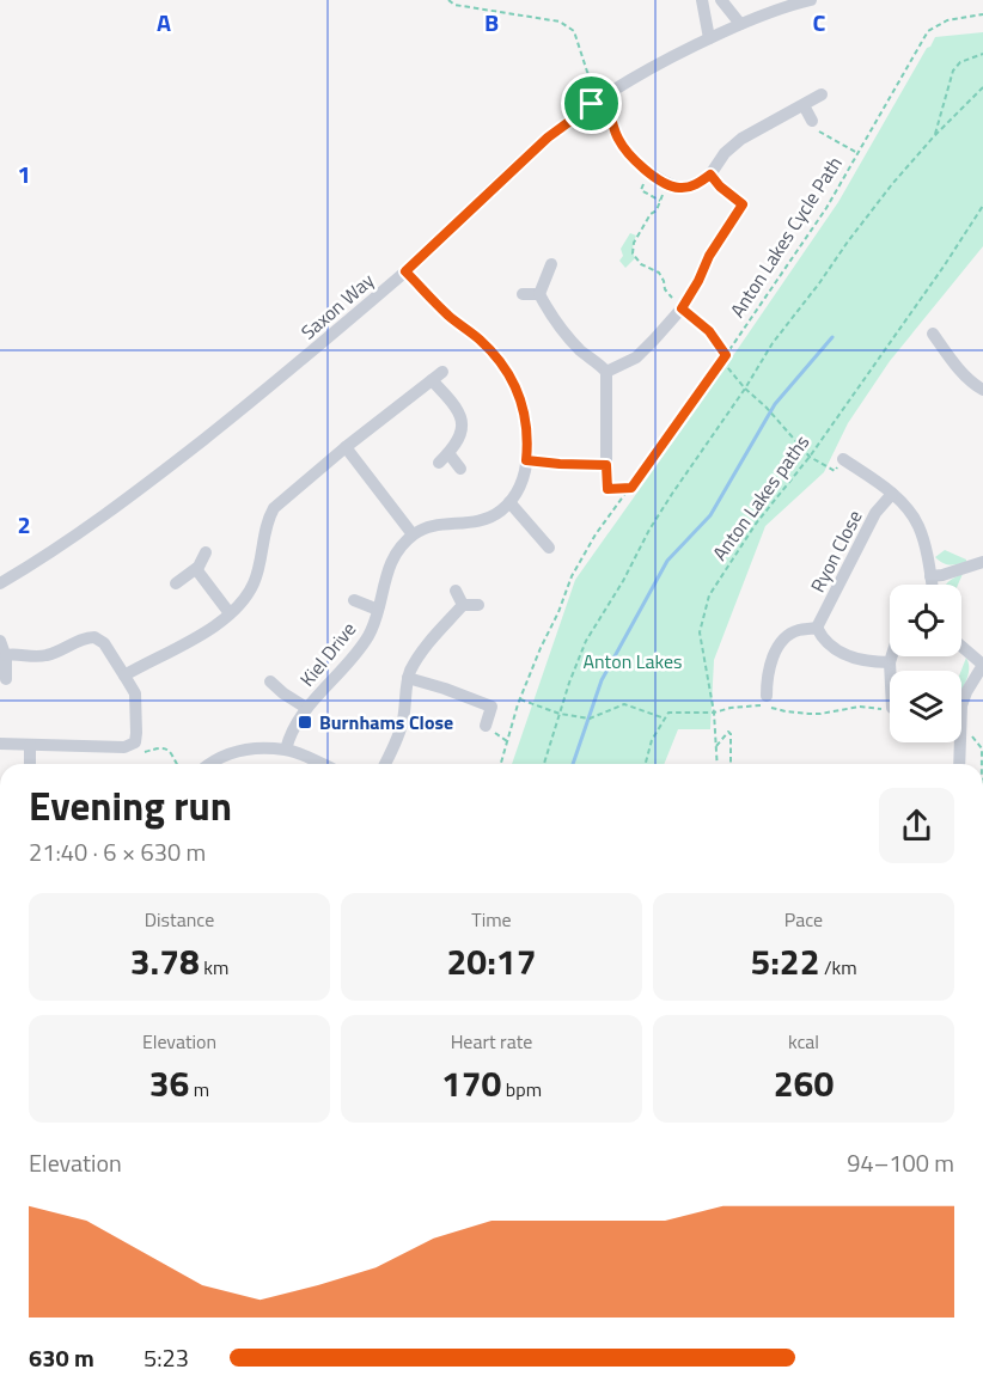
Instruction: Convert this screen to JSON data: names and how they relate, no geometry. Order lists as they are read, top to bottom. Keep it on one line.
{"streets":{"street":["Saxon Way","Ryon Close","Kiel Drive"],"path":["Anton Lakes Cycle Path","Anton Lakes paths"]},"parks":["Anton Lakes"],"places":{"transit":["Burnhams Close"]},"page":{"heading":["Evening run","21:40 · 6 × 630 m"],"stats":[["Distance","3.78 km"],["Time","20:17"],["Pace","5:22 /km"],["Elevation","36 m"],["Heart rate","170 bpm"],["kcal","260"]],"chart":["Elevation","94–100 m"],"list":[{"name":"630 m","note":"5:23"}]},"grid":{"columns":["A","B","C"],"rows":["1","2"]}}
